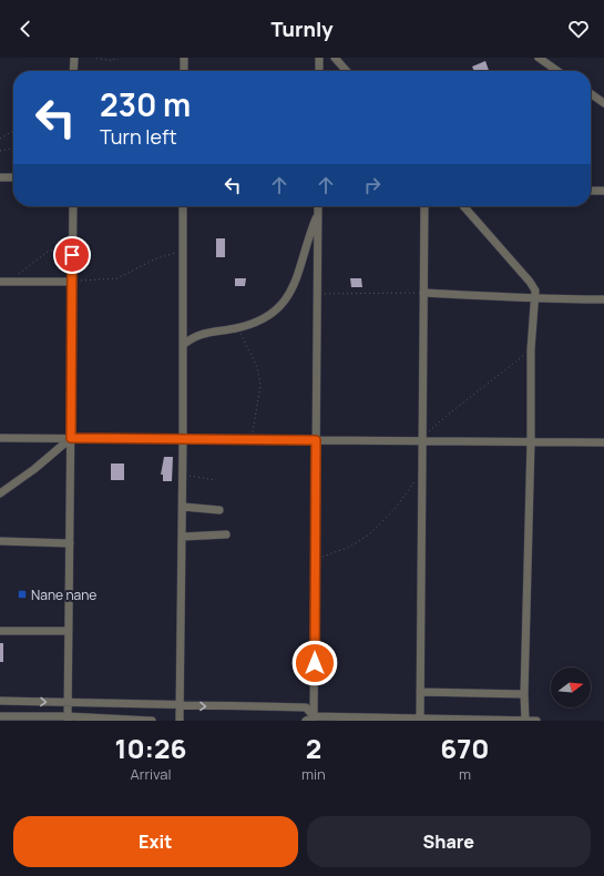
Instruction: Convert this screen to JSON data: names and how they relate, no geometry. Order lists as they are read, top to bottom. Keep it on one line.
{"places":{"transit":["Nane nane"]},"north":"right","page":{"header":"Turnly","turn":["230 m","Turn left"],"eta":["10:26","Arrival","2","min","670","m"],"buttons":["Exit","Share"]}}
